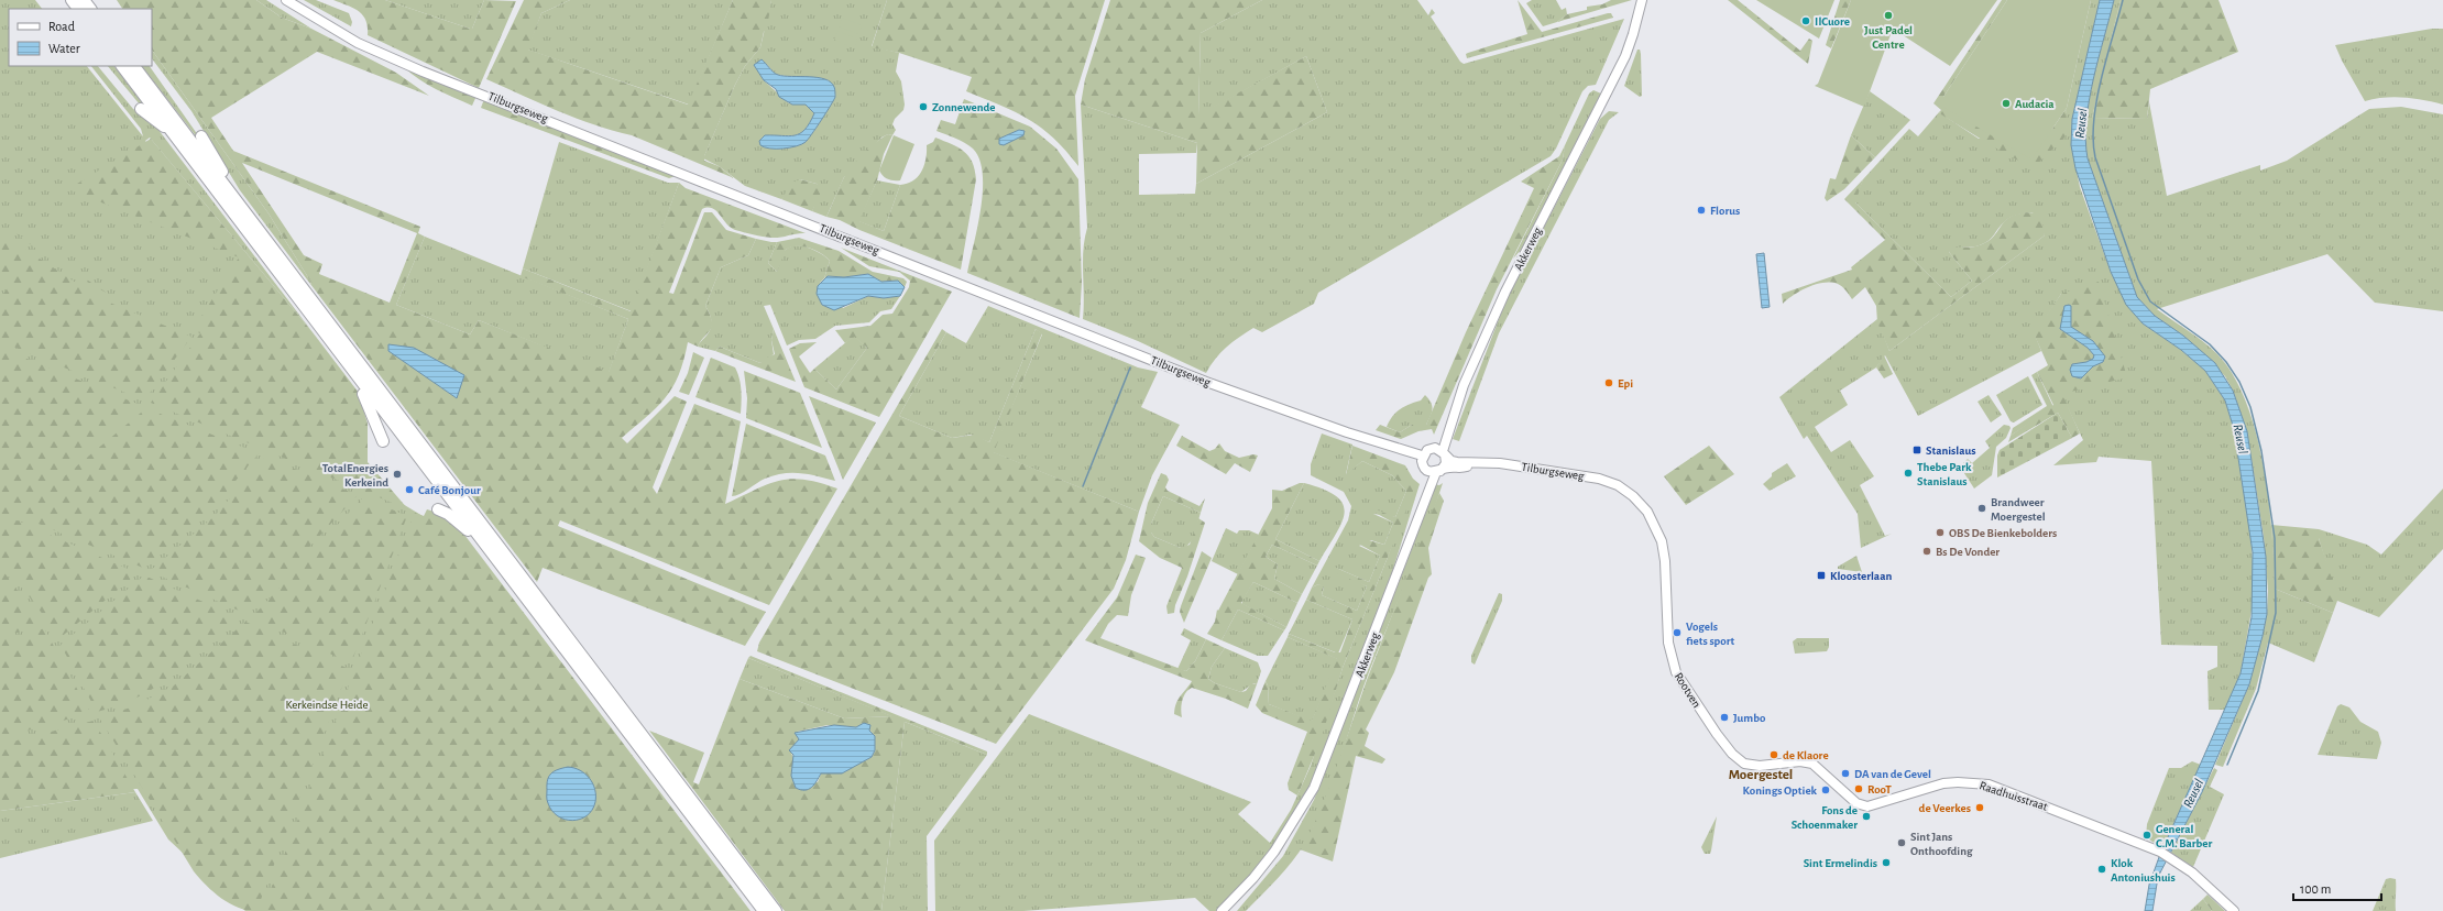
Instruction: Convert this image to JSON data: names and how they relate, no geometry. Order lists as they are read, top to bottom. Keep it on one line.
{"streets":{"street":["Tilburgseweg","Akkerweg","Rootven","Raadhuisstraat"]},"crossings":[["Tilburgseweg","Akkerweg"],["Tilburgseweg","Rootven"],["Rootven","Raadhuisstraat"]],"districts":["Moergestel"],"water":["Reusel"],"parks":["Kerkeindse Heide"],"places":{"other":["Just Padel Centre","IlCuore","Audacia","Zonnewende","Florus","Epi","Thebe Park Stanislaus","TotalEnergies Kerkeind","Café Bonjour","Brandweer Moergestel","OBS De Bienkebolders","Bs De Vonder","Vogels fiets sport","Jumbo","de Klaore","DA van de Gevel","RooT","Konings Optiek","de Veerkes","Fons de Schoenmaker","General C.M. Barber","Sint Jans Onthoofding","Sint Ermelindis","Klok Antoniushuis"],"transit":["Stanislaus","Kloosterlaan"]},"legend":["Road","Water"],"scale_bar":"100 m"}
